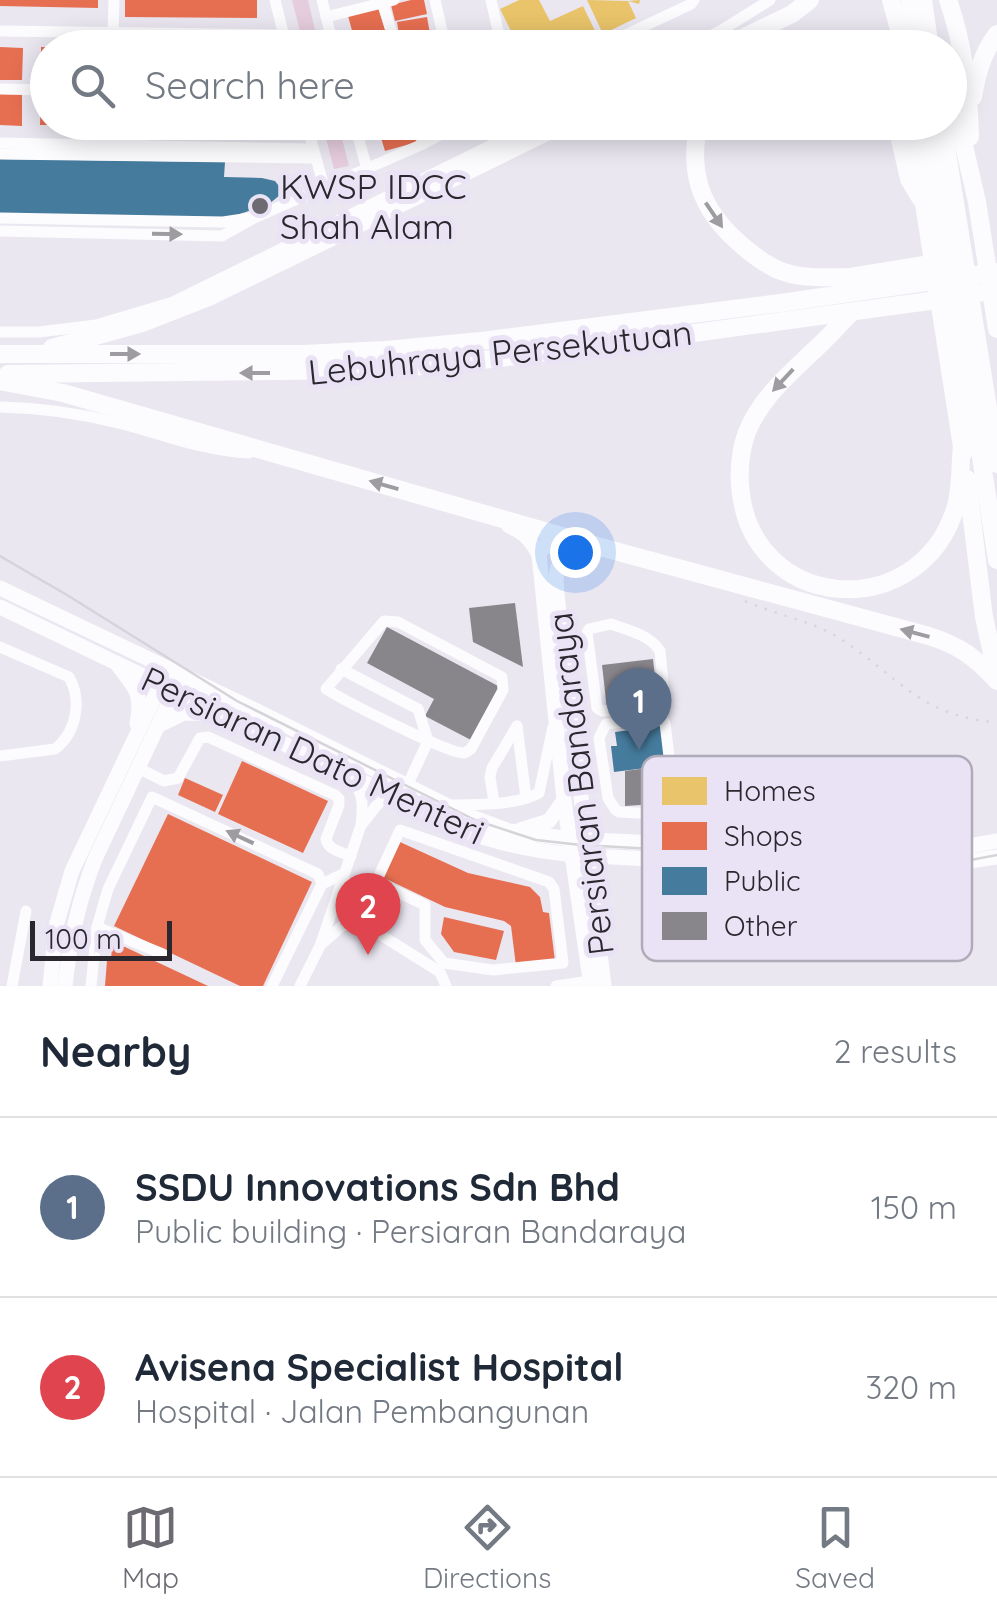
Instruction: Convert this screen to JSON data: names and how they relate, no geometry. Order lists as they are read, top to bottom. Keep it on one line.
{"streets":{"highway":["Lebuhraya Persekutuan"],"main road":["Persiaran Dato Menteri","Persiaran Bandaraya"]},"crossings":[["Persiaran Dato Menteri","Persiaran Bandaraya"]],"places":["KWSP IDCC Shah Alam"],"legend":["Homes","Shops","Public","Other"],"scale_bar":"100 m","page":{"search":"Search here","pins":["1","2"],"scale":"100 m","heading":["Nearby","2 results"],"list":[{"mark":"1","name":"SSDU Innovations Sdn Bhd","note":"Public building · Persiaran Bandaraya","value":"150 m"},{"mark":"2","name":"Avisena Specialist Hospital","note":"Hospital · Jalan Pembangunan","value":"320 m"}],"nav":["Map","Directions","Saved"]}}
